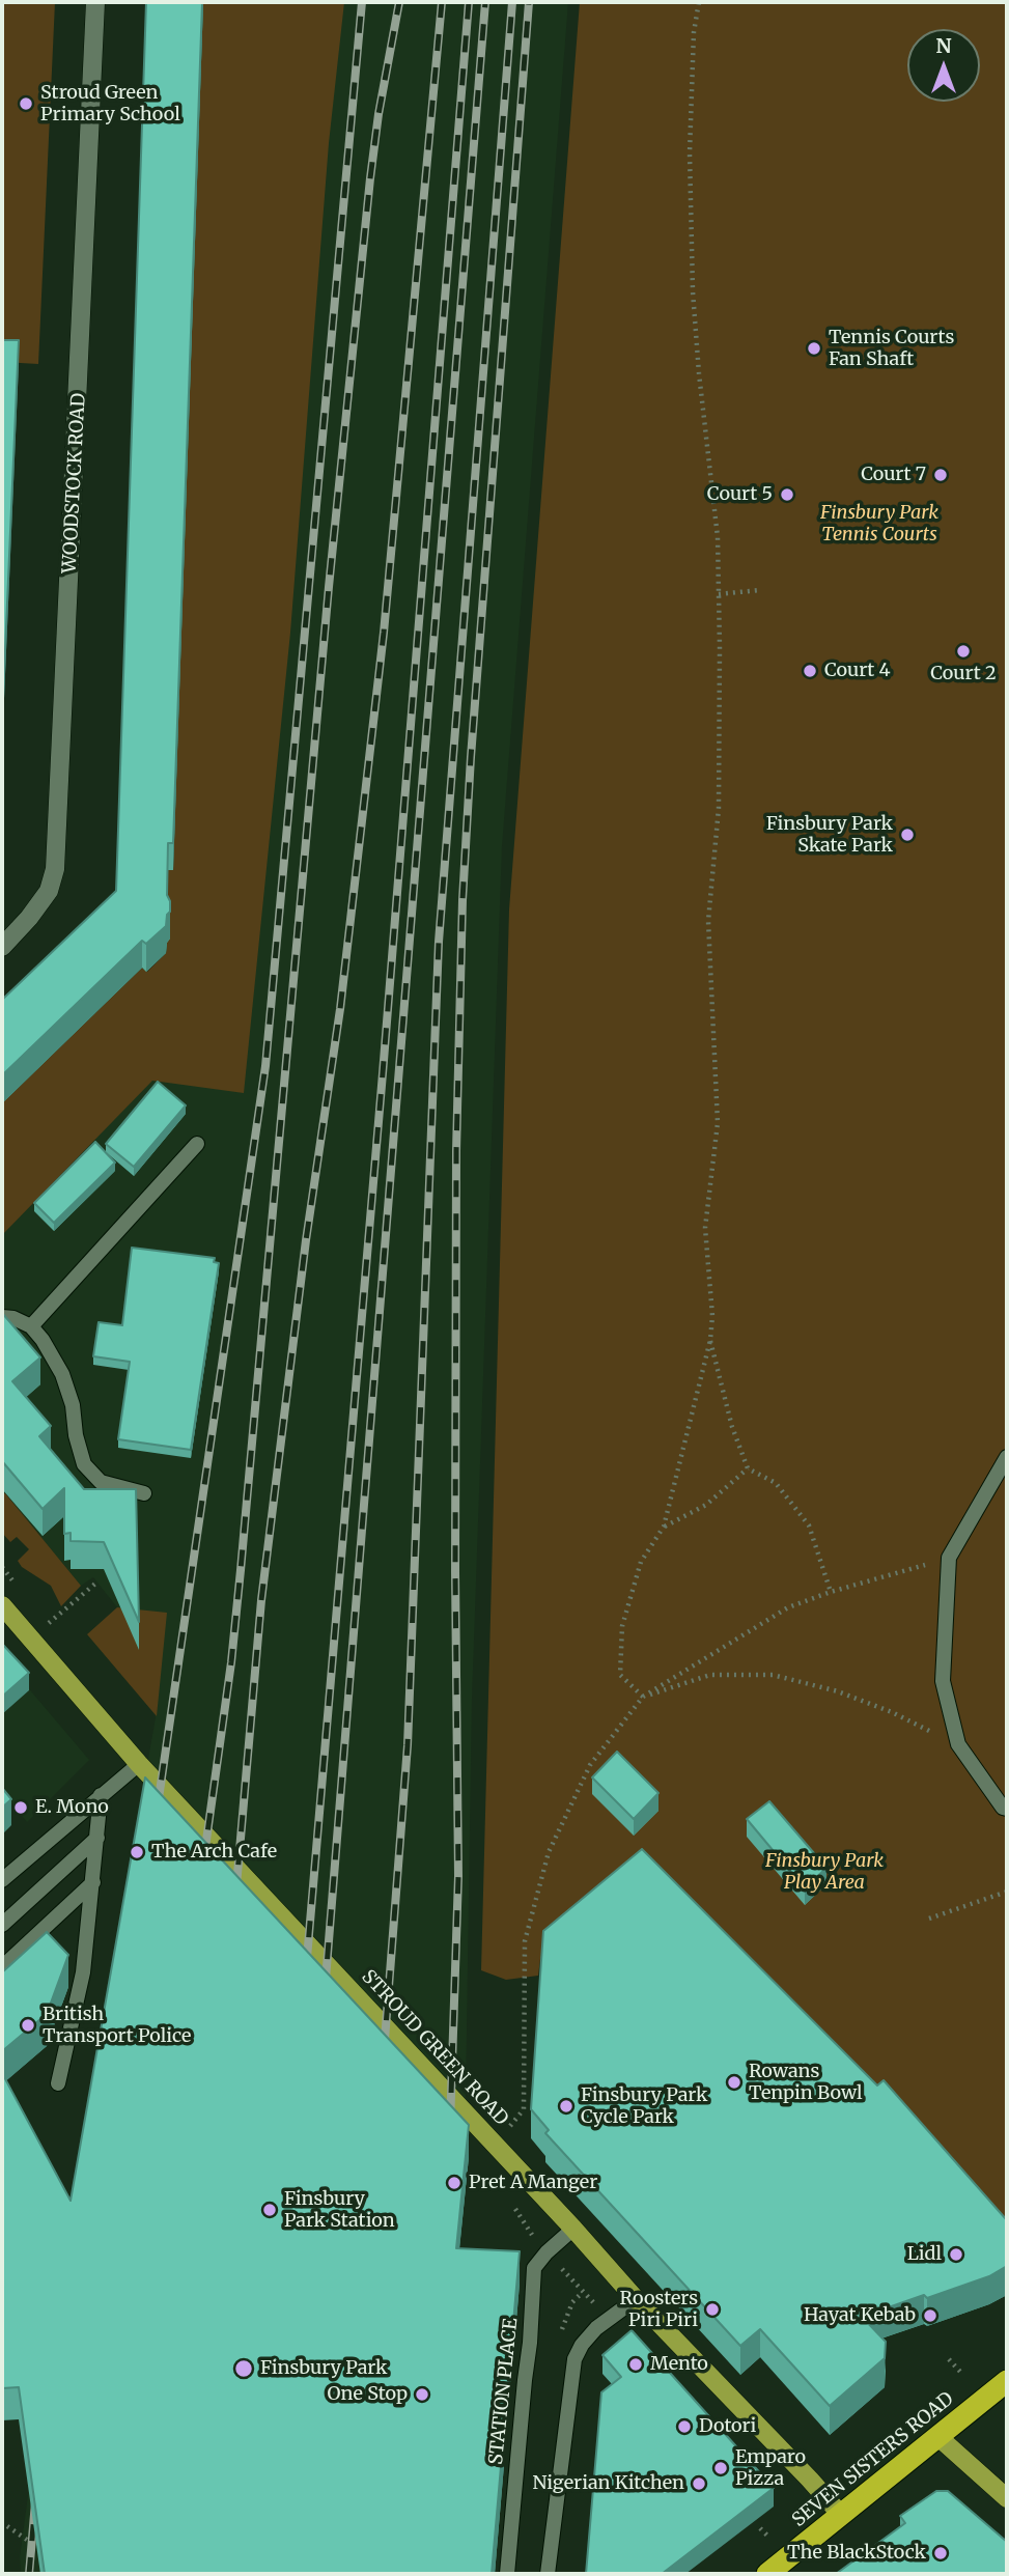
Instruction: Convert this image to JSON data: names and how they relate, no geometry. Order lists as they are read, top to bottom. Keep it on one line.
{"streets":{"highway":["SEVEN SISTERS ROAD"],"main road":["WOODSTOCK ROAD","STROUD GREEN ROAD"],"lane":["STATION PLACE"]},"crossings":[["STROUD GREEN ROAD","STATION PLACE"],["STROUD GREEN ROAD","SEVEN SISTERS ROAD"]],"parks":["Finsbury Park Tennis Courts","Finsbury Park Play Area"],"places":["Stroud Green Primary School","Tennis Courts Fan Shaft","Court 7","Court 5","Court 2","Court 4","Finsbury Park Skate Park","E. Mono","The Arch Cafe","British Transport Police","Rowans Tenpin Bowl","Finsbury Park Cycle Park","Pret A Manger","Finsbury Park Station","Lidl","Roosters Piri Piri","Hayat Kebab","Mento","Finsbury Park","One Stop","Dotori","Emparo Pizza","Nigerian Kitchen","The BlackStock"],"north":"top"}
